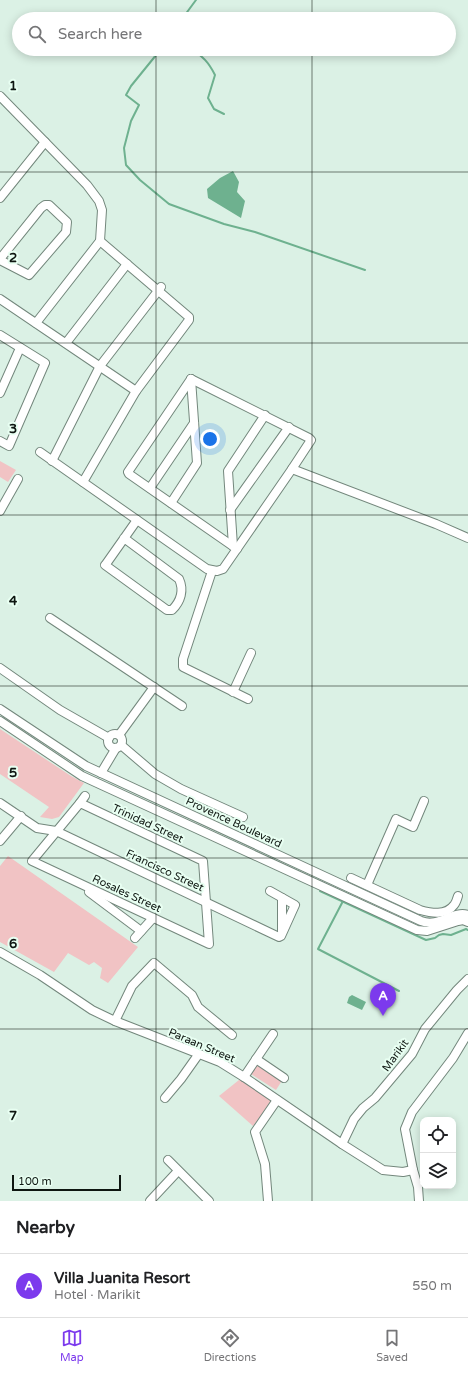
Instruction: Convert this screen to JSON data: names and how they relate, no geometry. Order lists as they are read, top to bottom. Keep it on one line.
{"streets":{"street":["Provence Boulevard","Trinidad Street","Francisco Street","Rosales Street","Paraan Street","Marikit"]},"crossings":[["Trinidad Street","Francisco Street"],["Trinidad Street","Rosales Street"],["Francisco Street","Rosales Street"],["Paraan Street","Marikit"]],"scale_bar":"100 m","page":{"search":"Search here","pins":"A","scale":"100 m","heading":"Nearby","list":[{"mark":"A","name":"Villa Juanita Resort","note":"Hotel · Marikit","value":"550 m"}],"nav":["Map","Directions","Saved"]},"grid":{"rows":["1","2","3","4","5","6","7"]}}
